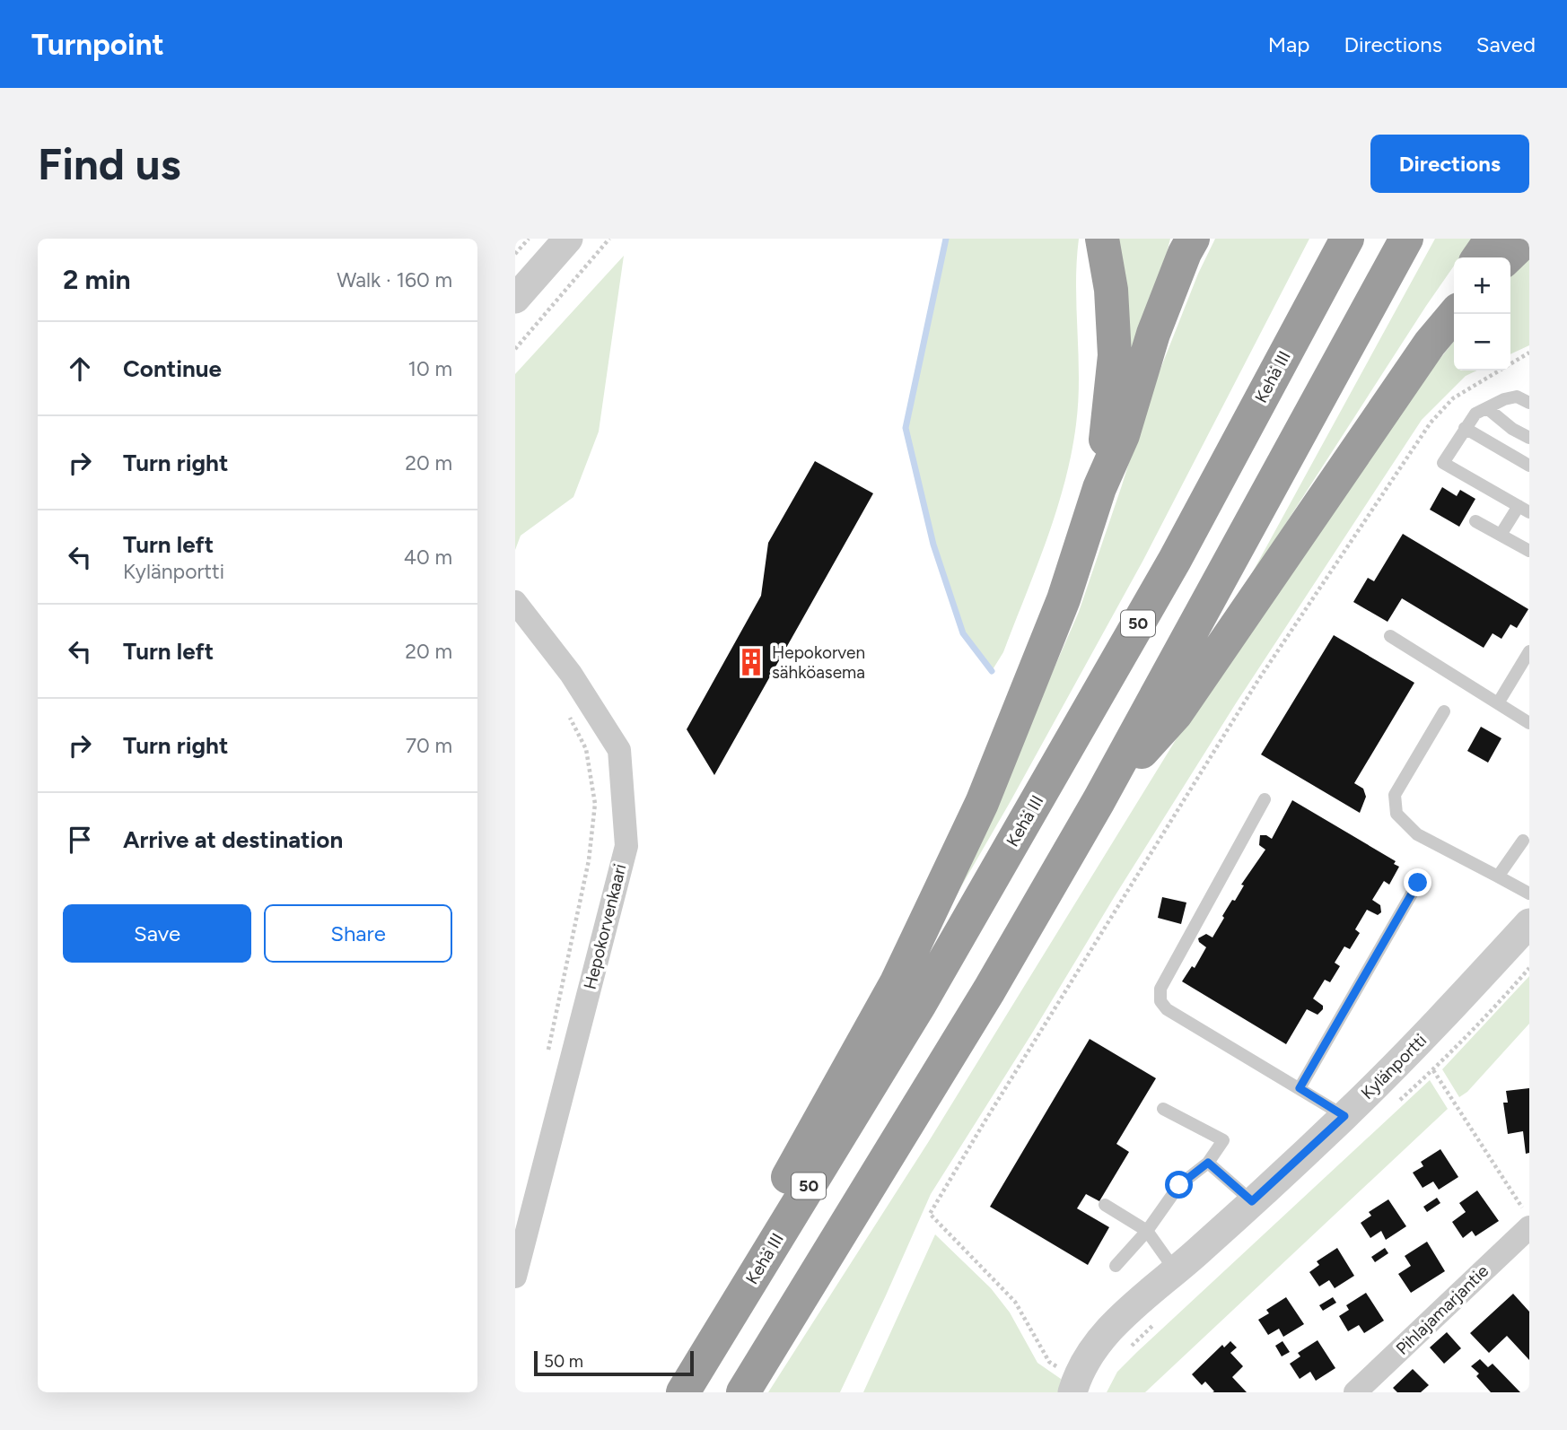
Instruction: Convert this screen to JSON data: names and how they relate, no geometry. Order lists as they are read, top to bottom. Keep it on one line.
{"streets":{"highway":["Kehä III","50"],"street":["Hepokorvenkaari","Kylänportti","Pihlajamarjantie"]},"places":{"building":["Hepokorven sähköasema"]},"scale_bar":"50 m","page":{"header":"Turnpoint","nav":["Map","Directions","Saved"],"buttons":["Directions",["Save","Share"]],"title":"Find us","heading":["2 min","Walk · 160 m"],"map_buttons":["+","−"],"list":[["Continue","10 m"],["Turn right","20 m"],["Turn left","Kylänportti","40 m"],["Turn left","20 m"],["Turn right","70 m"],"Arrive at destination"],"scale":"50 m"}}
